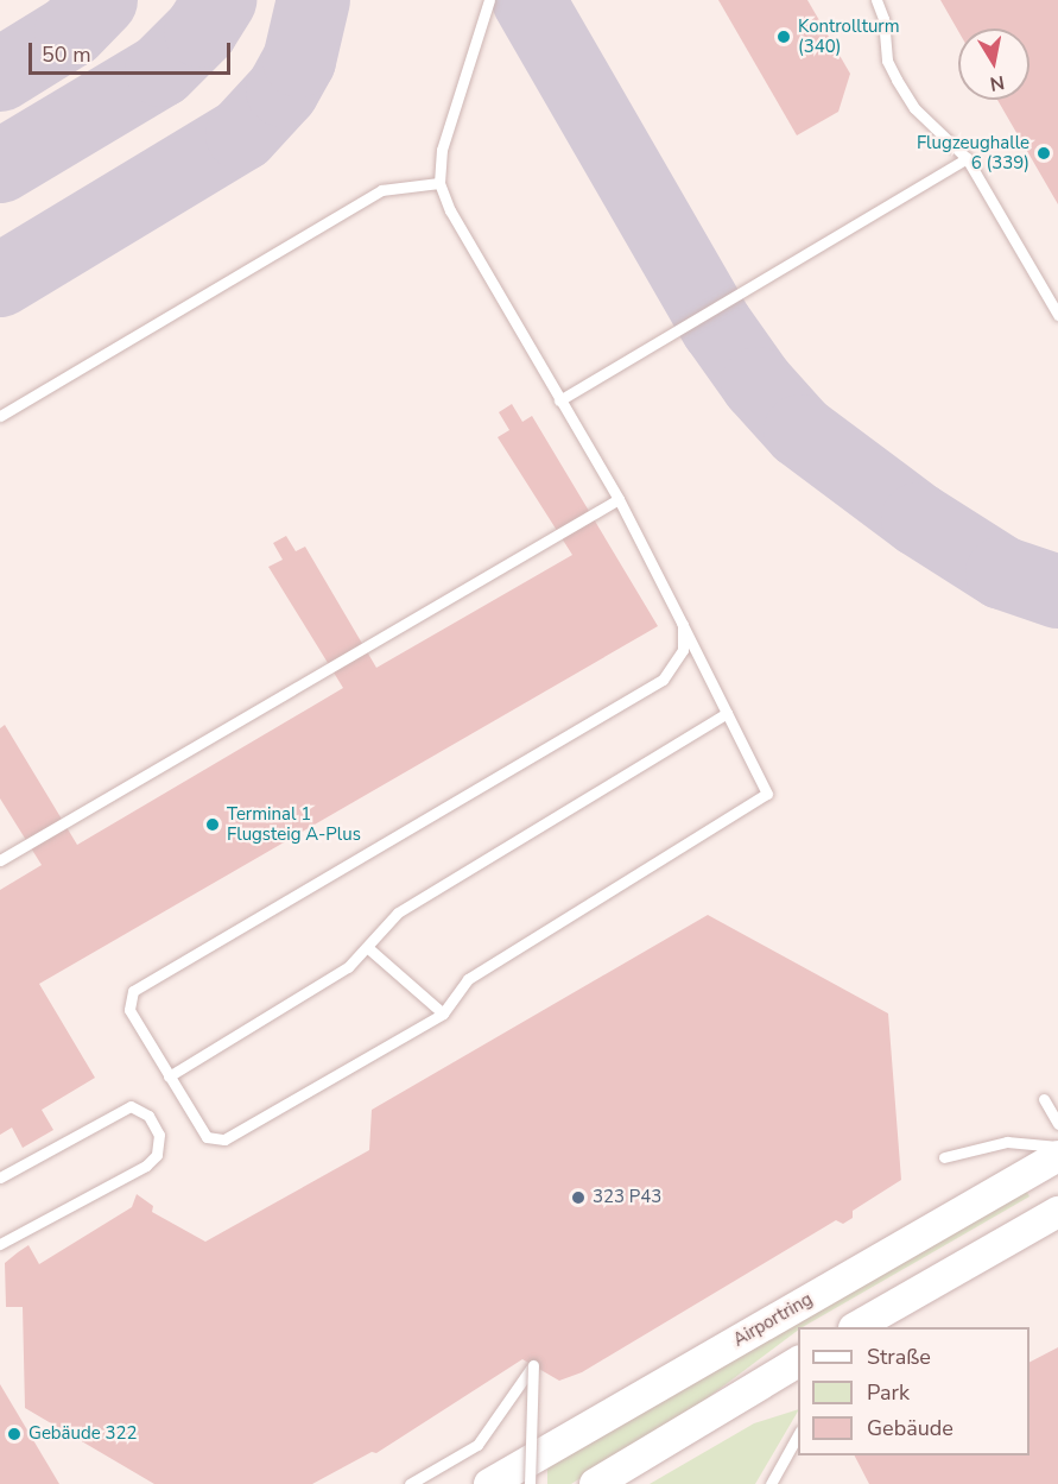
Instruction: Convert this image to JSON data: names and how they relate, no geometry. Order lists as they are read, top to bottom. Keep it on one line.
{"streets":{"street":["Airportring"]},"places":["Kontrollturm (340)","Flugzeughalle 6 (339)","Terminal 1 Flugsteig A-Plus","323 P43","Gebäude 322"],"legend":["Straße","Park","Gebäude"],"scale_bar":"50 m","north":"bottom"}
